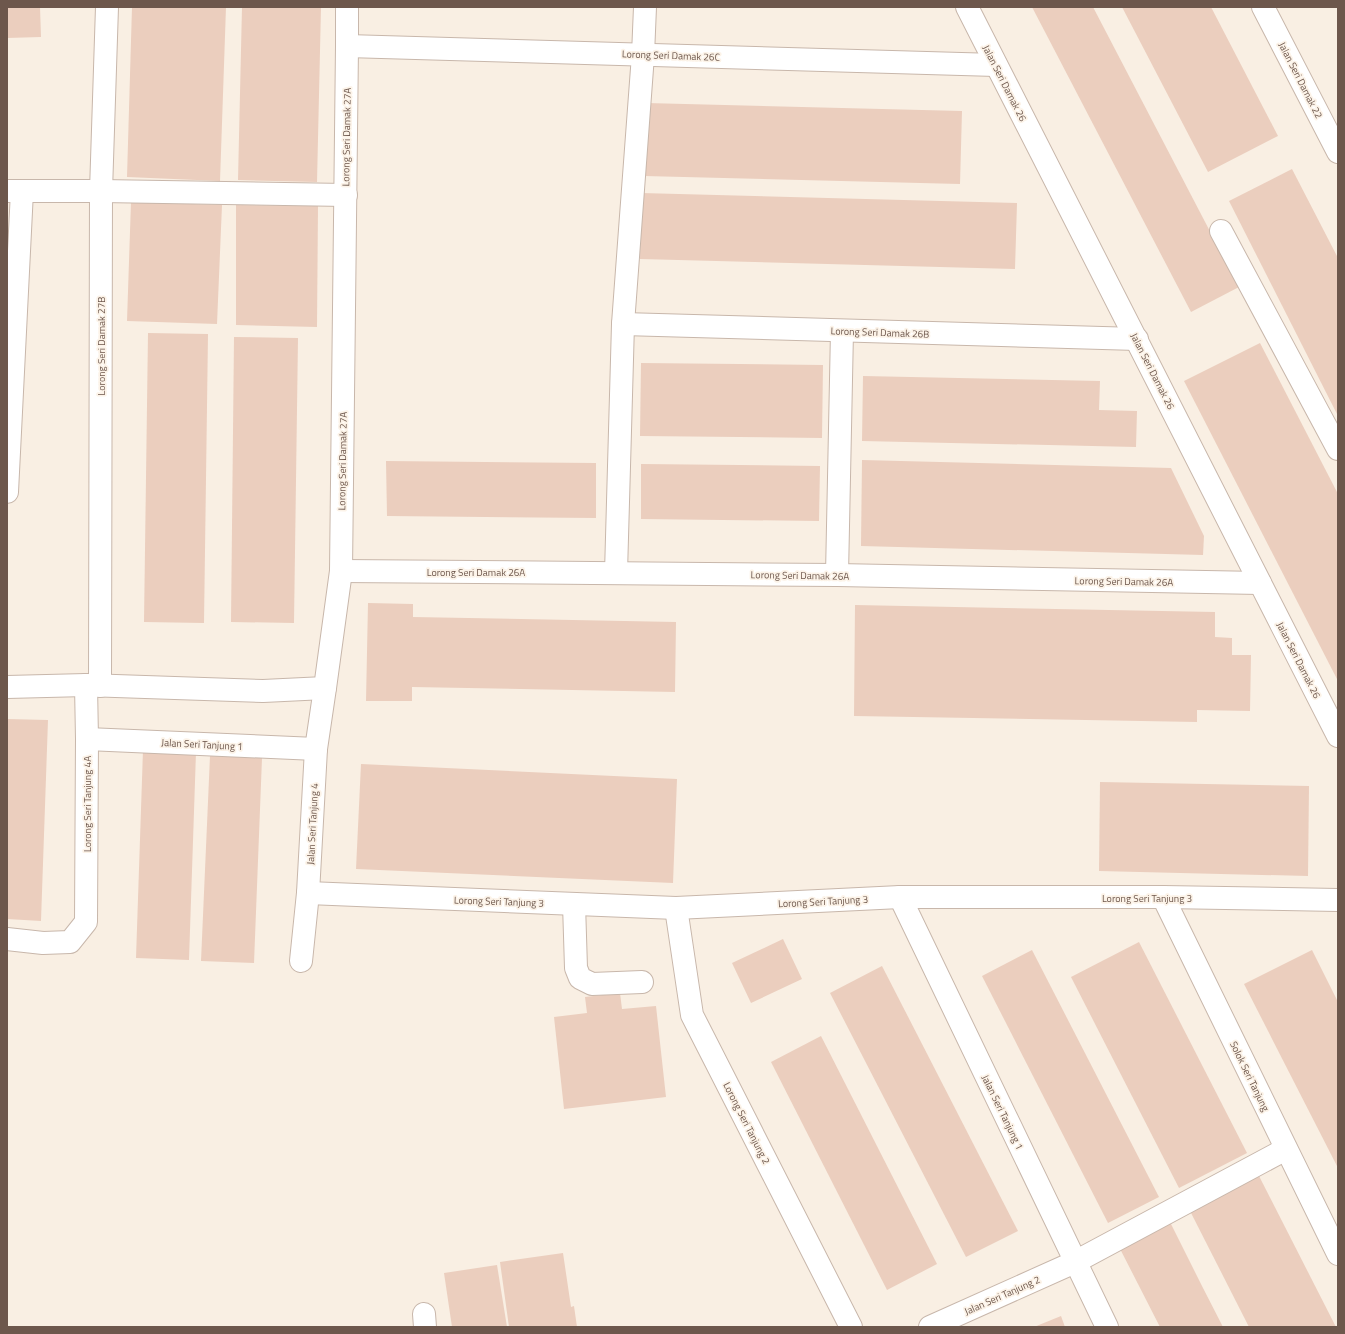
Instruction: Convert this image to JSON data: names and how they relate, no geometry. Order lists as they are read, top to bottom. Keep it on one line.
{"streets":{"street":["Lorong Seri Damak 26C","Jalan Seri Damak 22","Jalan Seri Damak 26","Lorong Seri Damak 27A","Lorong Seri Damak 26B","Lorong Seri Damak 27B","Lorong Seri Damak 26A","Jalan Seri Tanjung 1","Lorong Seri Tanjung 4A","Jalan Seri Tanjung 4","Lorong Seri Tanjung 3","Solok Seri Tanjung","Lorong Seri Tanjung 2","Jalan Seri Tanjung 2"]},"crossings":[["Lorong Seri Damak 26C","Jalan Seri Damak 26"],["Lorong Seri Damak 26C","Lorong Seri Damak 27A"],["Jalan Seri Damak 26","Lorong Seri Damak 26B"],["Jalan Seri Damak 26","Lorong Seri Damak 26A"],["Lorong Seri Damak 27A","Lorong Seri Damak 26A"],["Lorong Seri Damak 27A","Jalan Seri Tanjung 4"],["Lorong Seri Damak 27B","Lorong Seri Tanjung 4A"],["Jalan Seri Tanjung 1","Lorong Seri Tanjung 4A"],["Jalan Seri Tanjung 1","Jalan Seri Tanjung 4"],["Jalan Seri Tanjung 1","Lorong Seri Tanjung 3"],["Jalan Seri Tanjung 1","Jalan Seri Tanjung 2"],["Jalan Seri Tanjung 4","Lorong Seri Tanjung 3"],["Lorong Seri Tanjung 3","Solok Seri Tanjung"],["Lorong Seri Tanjung 3","Lorong Seri Tanjung 2"],["Solok Seri Tanjung","Jalan Seri Tanjung 2"]]}
